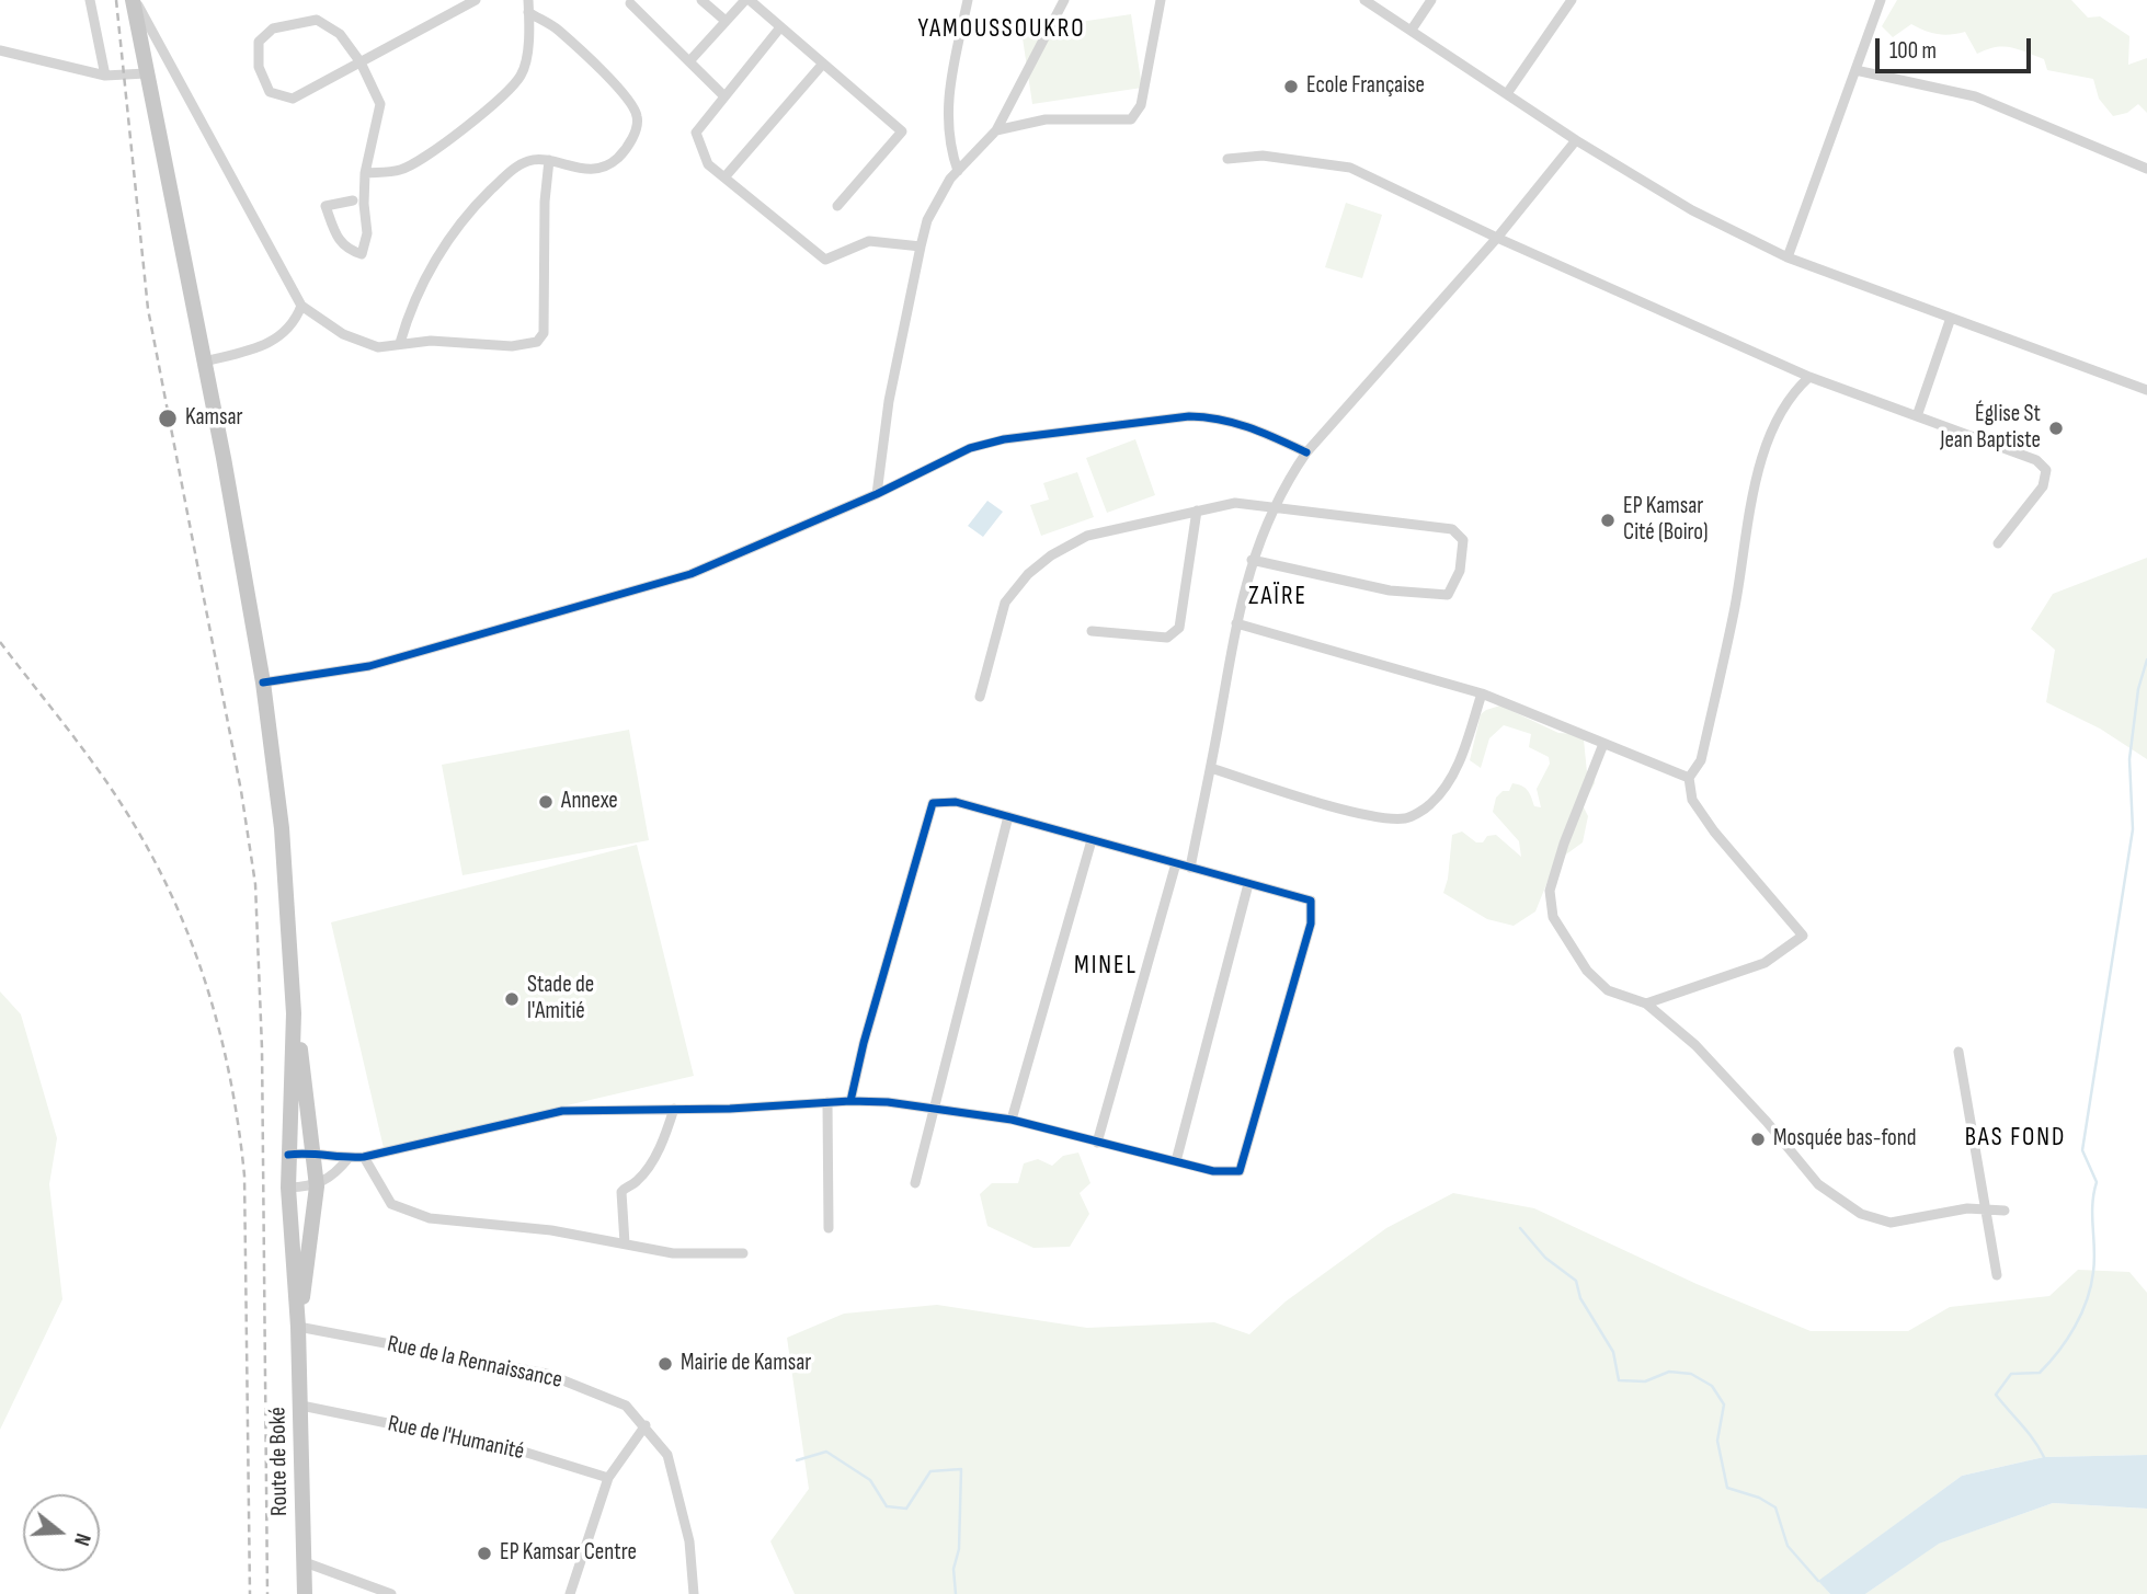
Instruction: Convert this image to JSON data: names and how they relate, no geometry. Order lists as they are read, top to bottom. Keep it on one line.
{"streets":{"main road":["Route de Boké"],"street":["Rue de la Rennaissance","Rue de l'Humanité"]},"crossings":[["Rue de la Rennaissance","Route de Boké"],["Rue de l'Humanité","Route de Boké"]],"districts":["YAMOUSSOUKRO","ZAÏRE","MINEL","BAS FOND"],"places":["Ecole Française","Kamsar","Église St Jean Baptiste","EP Kamsar Cité (Boiro)","Annexe","Stade de l'Amitié","Mosquée bas-fond","Mairie de Kamsar","EP Kamsar Centre"],"scale_bar":"100 m","north":"right"}
